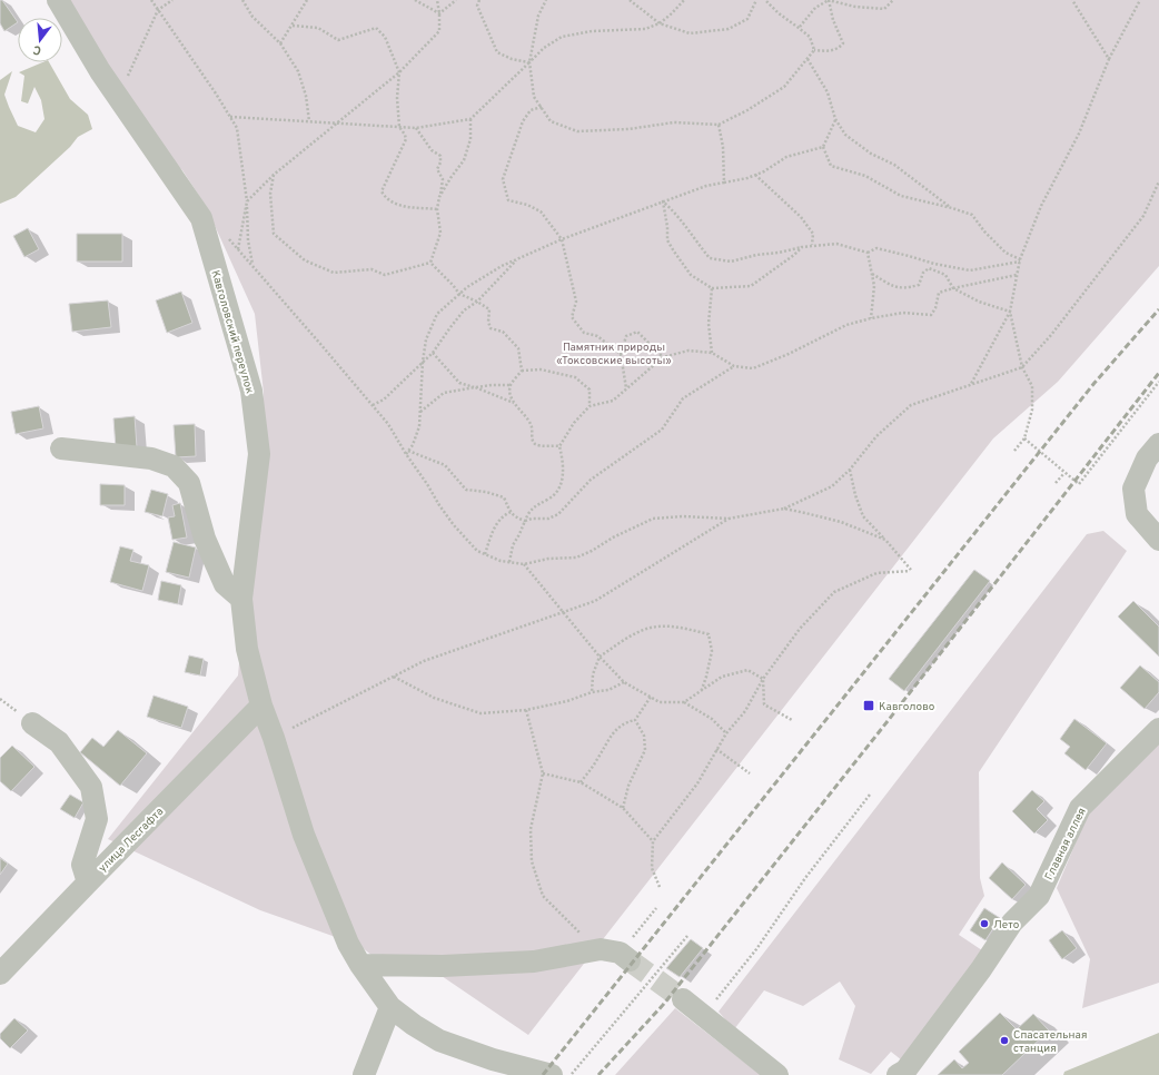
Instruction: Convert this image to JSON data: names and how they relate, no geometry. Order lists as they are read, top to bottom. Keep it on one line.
{"streets":{"street":["Кавголовский переулок","улица Лесгафта","Главная аллея"]},"crossings":[["Кавголовский переулок","улица Лесгафта"]],"parks":["Памятник природы «Токсовские высоты»"],"places":{"transit":["Кавголово"],"other":["Лето","Спасательная станция"]},"north":"bottom"}
